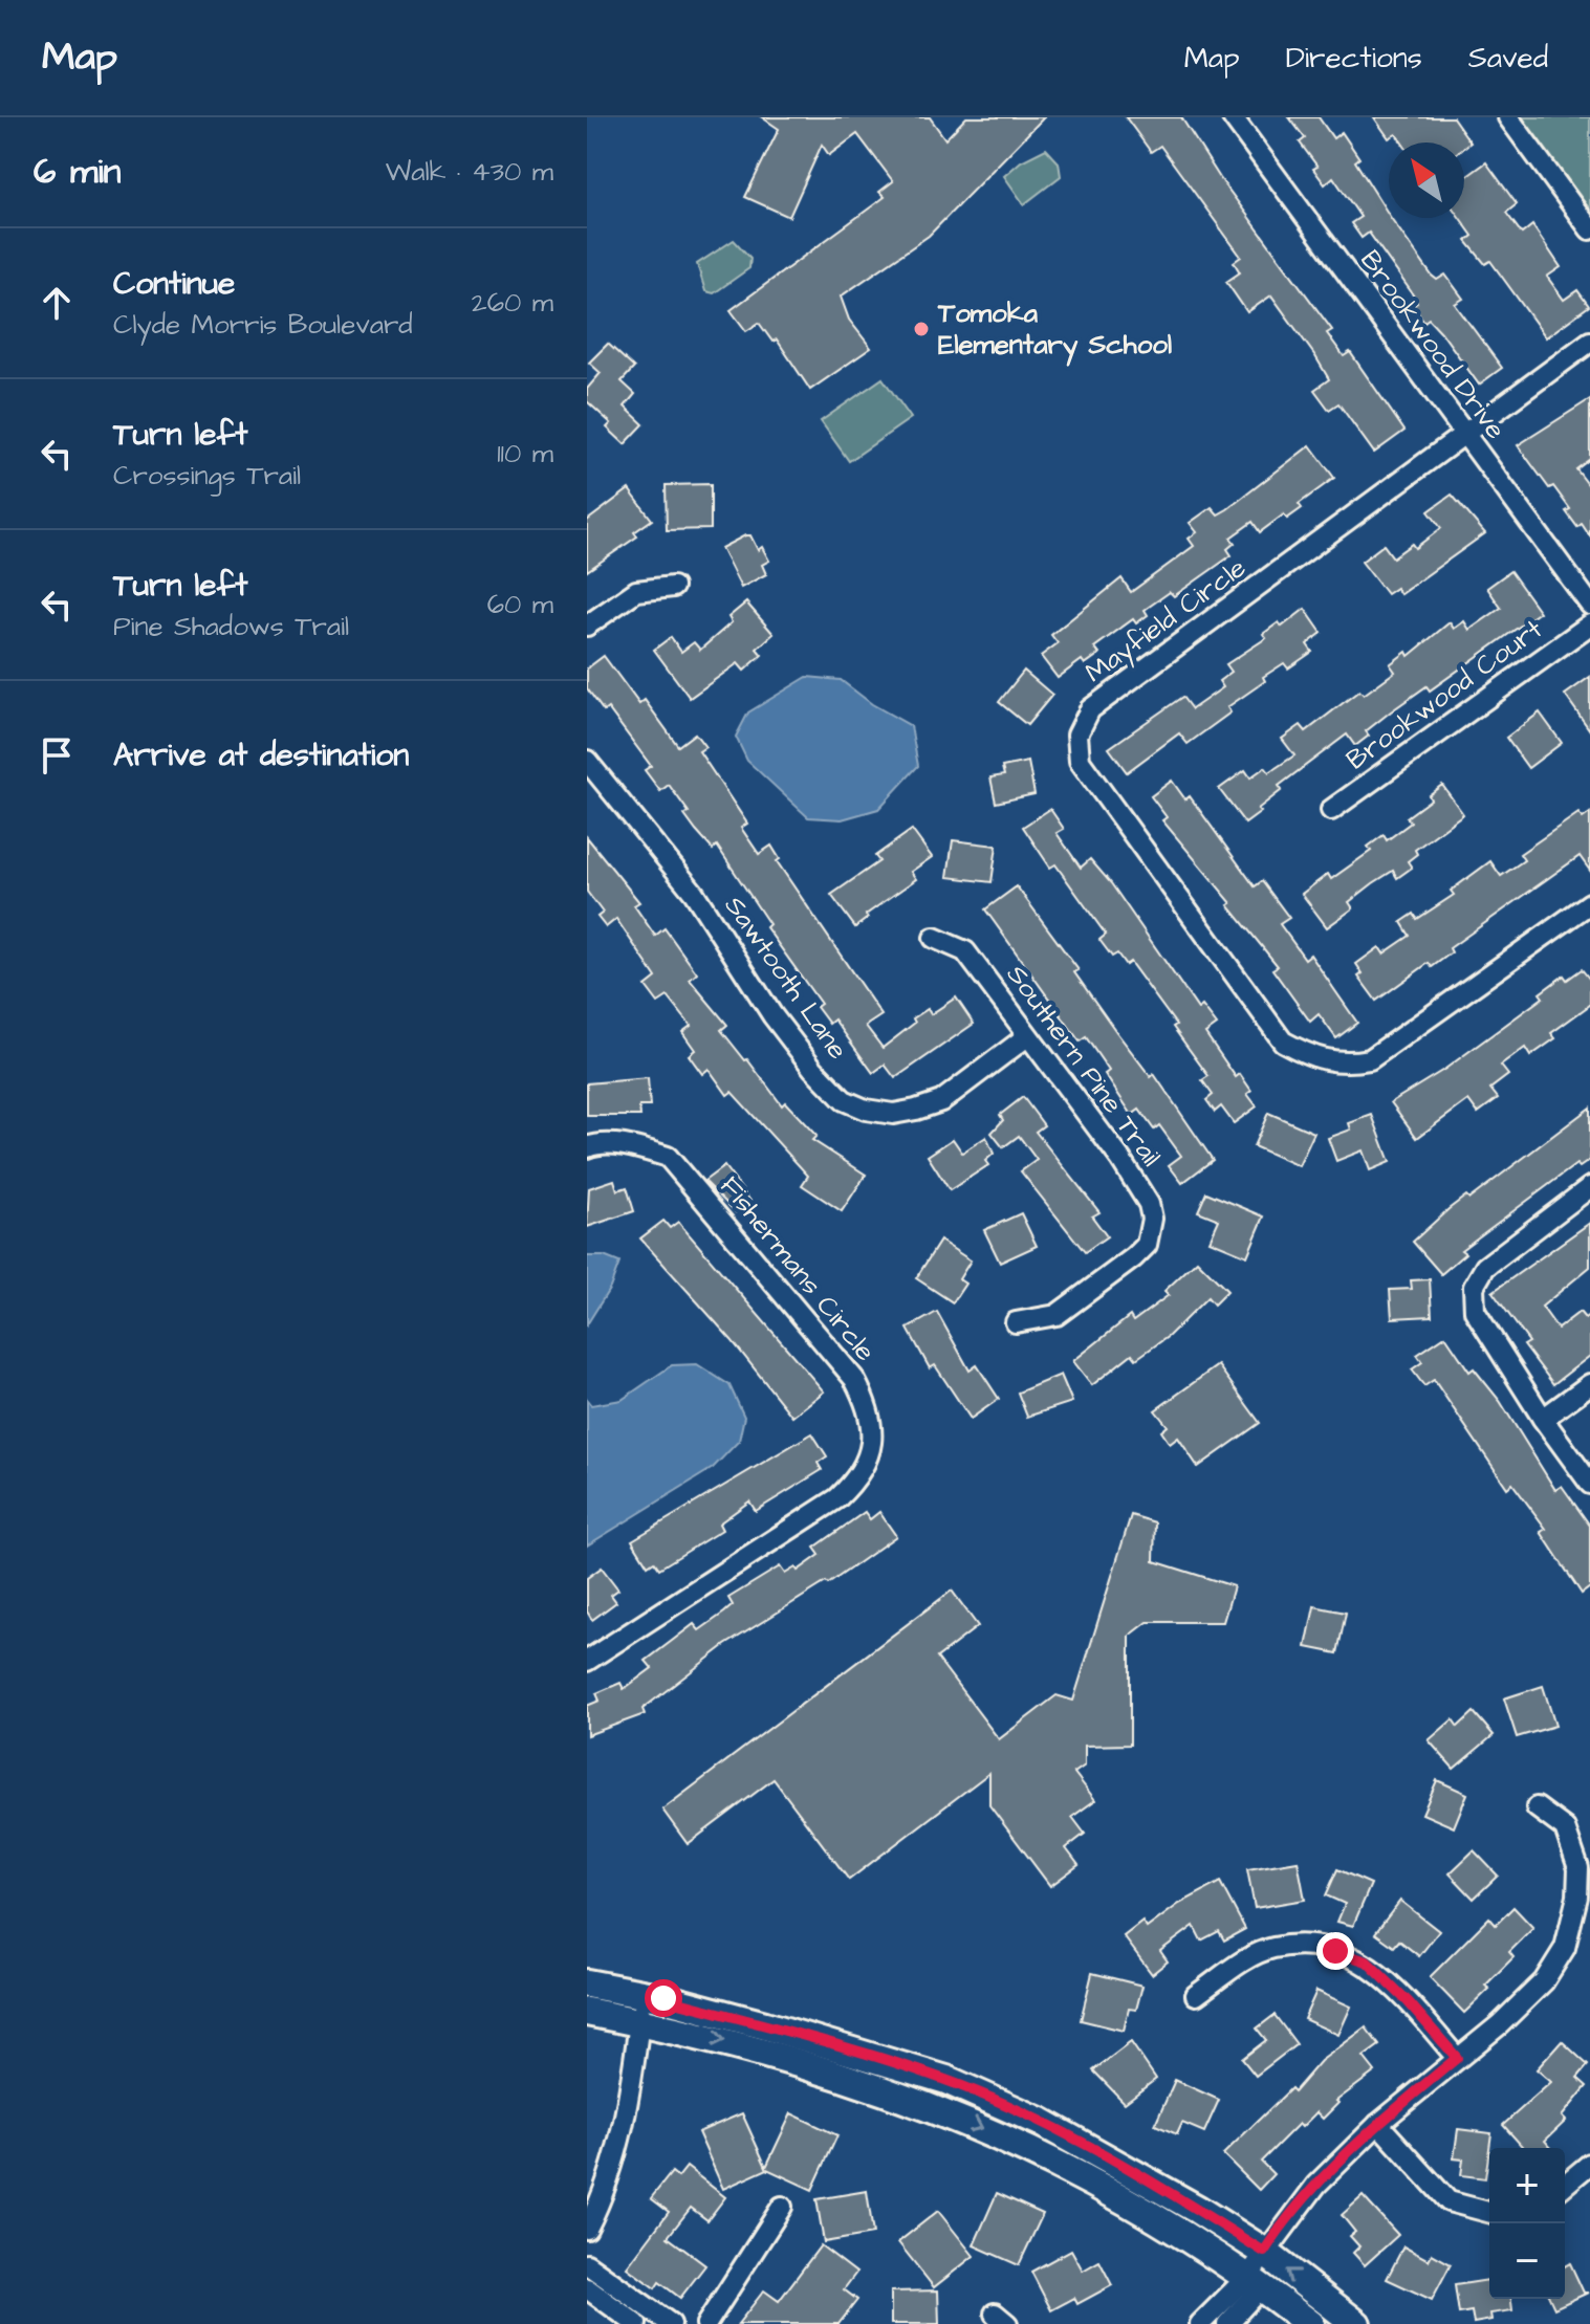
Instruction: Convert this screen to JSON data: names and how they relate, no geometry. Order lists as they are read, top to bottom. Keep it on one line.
{"streets":{"street":["Brookwood Drive","Mayfield Circle","Brookwood Court","Sawtooth Lane","Southern Pine Trail","Fishermans Circle"]},"crossings":[["Brookwood Drive","Mayfield Circle"],["Sawtooth Lane","Southern Pine Trail"]],"places":["Tomoka Elementary School"],"north":"top left","page":{"header":"Map","nav":["Map","Directions","Saved"],"heading":["6 min","Walk · 430 m"],"list":[["Continue","Clyde Morris Boulevard","260 m"],["Turn left","Crossings Trail","110 m"],["Turn left","Pine Shadows Trail","60 m"],"Arrive at destination"],"map_buttons":["+","−"]}}
